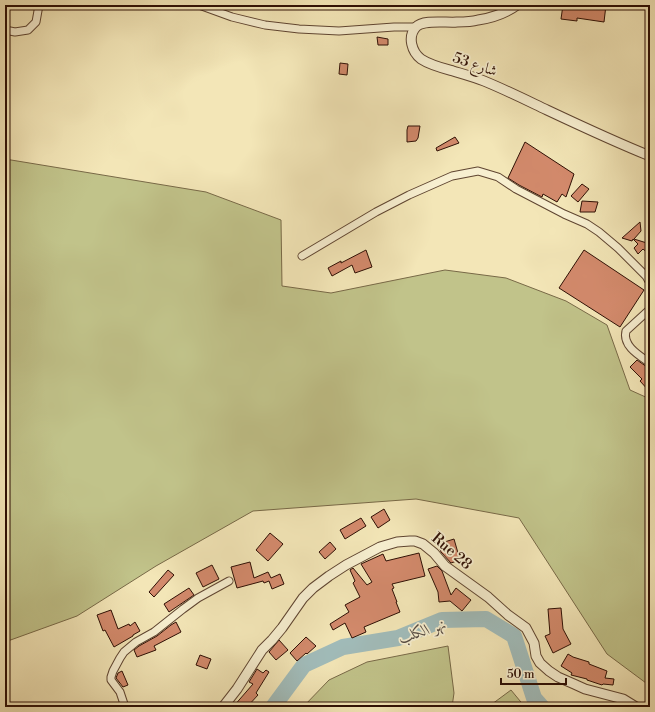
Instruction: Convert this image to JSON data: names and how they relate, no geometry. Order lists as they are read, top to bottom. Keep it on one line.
{"streets":{"street":["شارع 53","Rue 28"]},"water":["نهر الكلب"],"scale_bar":"50 m"}
